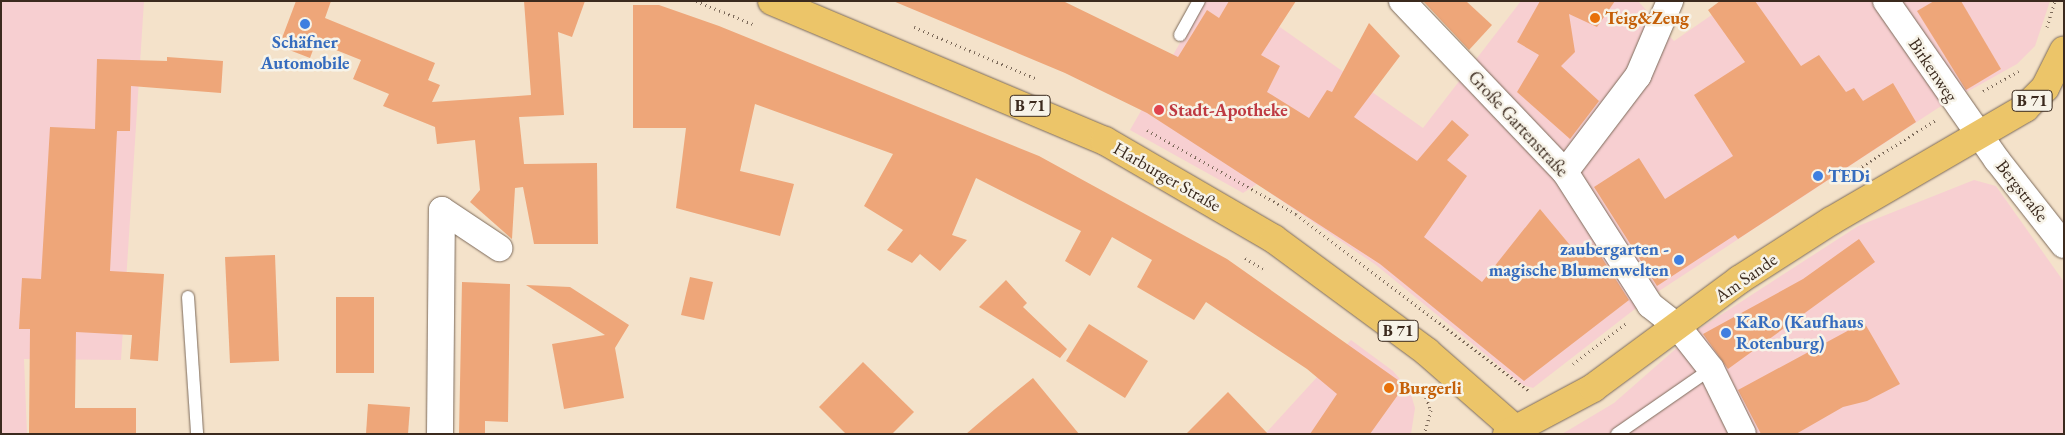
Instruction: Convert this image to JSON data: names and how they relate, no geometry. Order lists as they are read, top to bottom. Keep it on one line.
{"streets":{"main road":["B 71","Harburger Straße","Am Sande"],"street":["Birkenweg","Große Gartenstraße","Bergstraße"]},"crossings":[["Birkenweg","B 71"],["Birkenweg","Bergstraße"],["Birkenweg","Am Sande"],["B 71","Bergstraße"],["B 71","Am Sande"],["Große Gartenstraße","Am Sande"],["Harburger Straße","Am Sande"],["Bergstraße","Am Sande"]],"places":["Teig&Zeug","Schäfner Automobile","Stadt-Apotheke","TEDi","zaubergarten - magische Blumenwelten","KaRo (Kaufhaus Rotenburg)","Burgerli"]}
